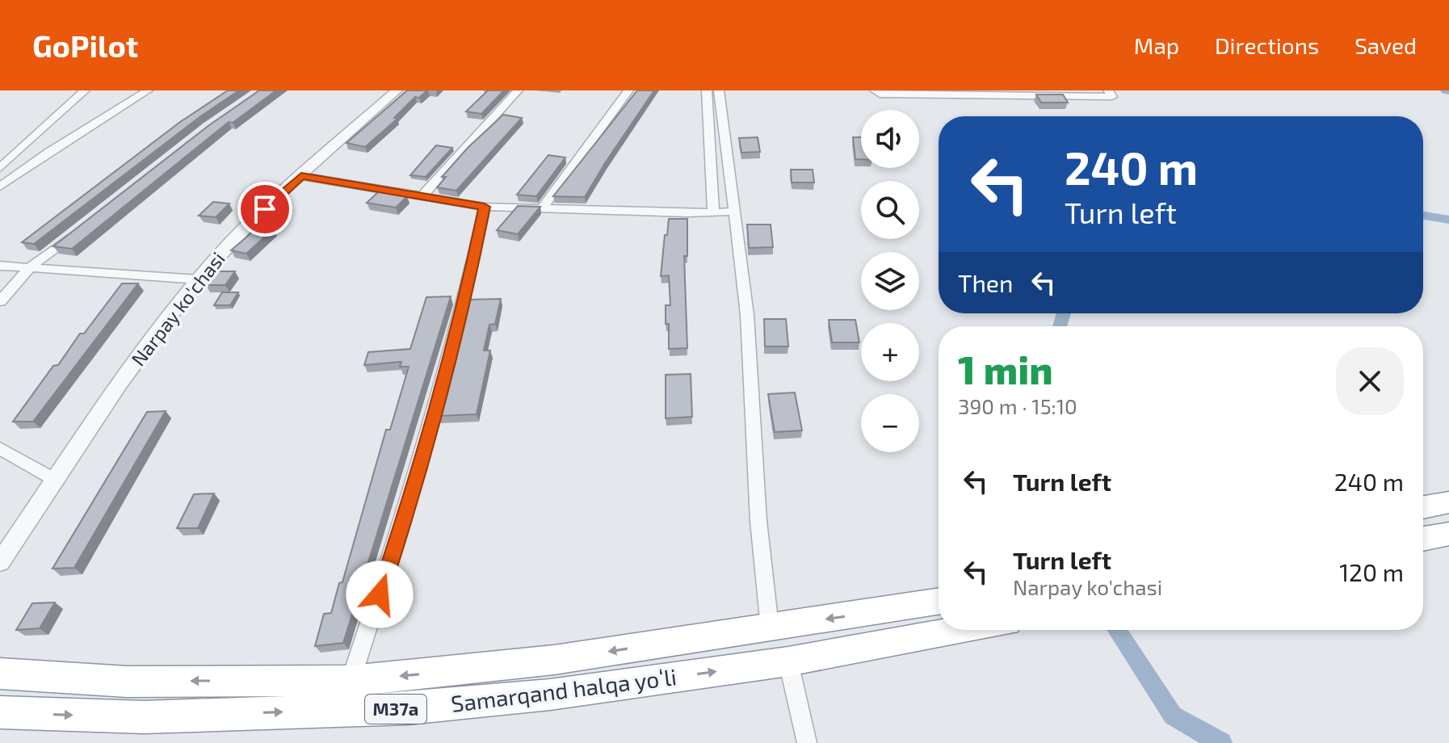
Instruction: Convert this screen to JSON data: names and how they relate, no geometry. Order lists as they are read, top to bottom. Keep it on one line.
{"streets":{"highway":["Samarqand halqa yoʻli","M37a"],"street":["Narpay ko'chasi"]},"page":{"header":"GoPilot","nav":["Map","Directions","Saved"],"map_buttons":["+","−"],"turn":["240 m","Turn left"],"then":"Then","heading":["1 min","390 m · 15:10"],"list":[{"name":"Turn left","value":"240 m"},{"name":"Turn left","note":"Narpay ko'chasi","value":"120 m"}]}}
